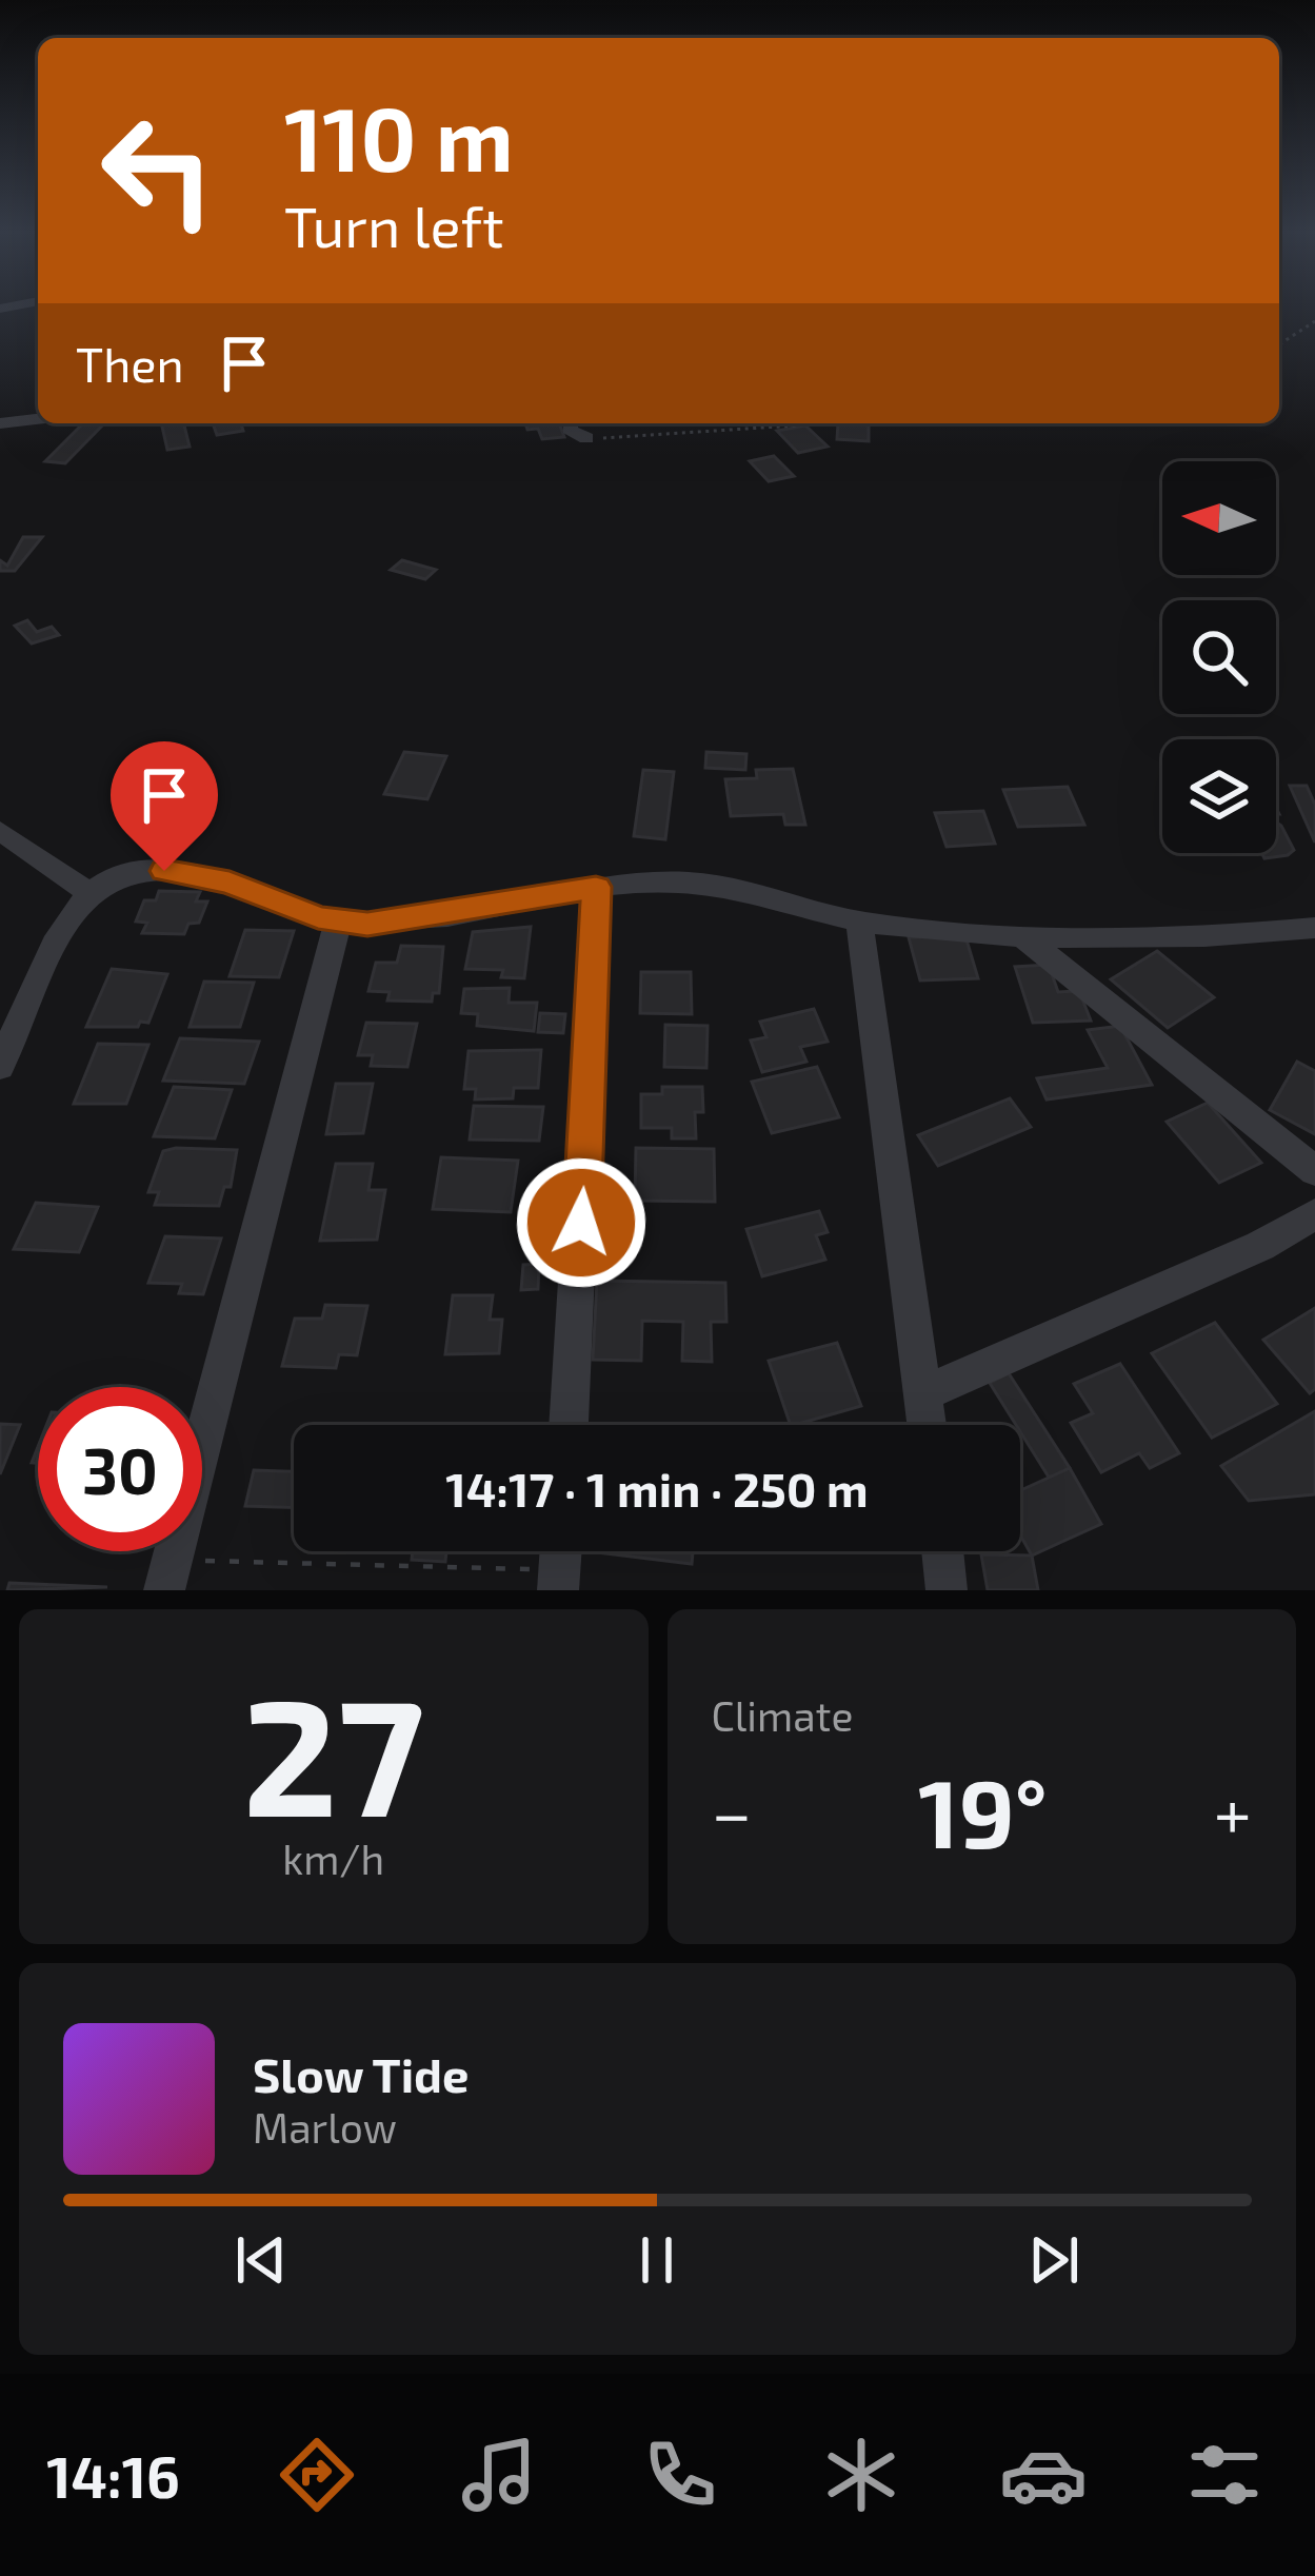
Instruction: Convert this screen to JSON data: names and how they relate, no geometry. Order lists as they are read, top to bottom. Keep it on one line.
{"north":"left","page":{"turn":["110 m","Turn left"],"then":"Then","limit":"30","trip":"14:17 · 1 min · 250 m","tile":[["27","km/h"],"Climate"],"heat":["−","19°","+"],"song":["Slow Tide","Marlow"],"tabs":"14:16"}}
